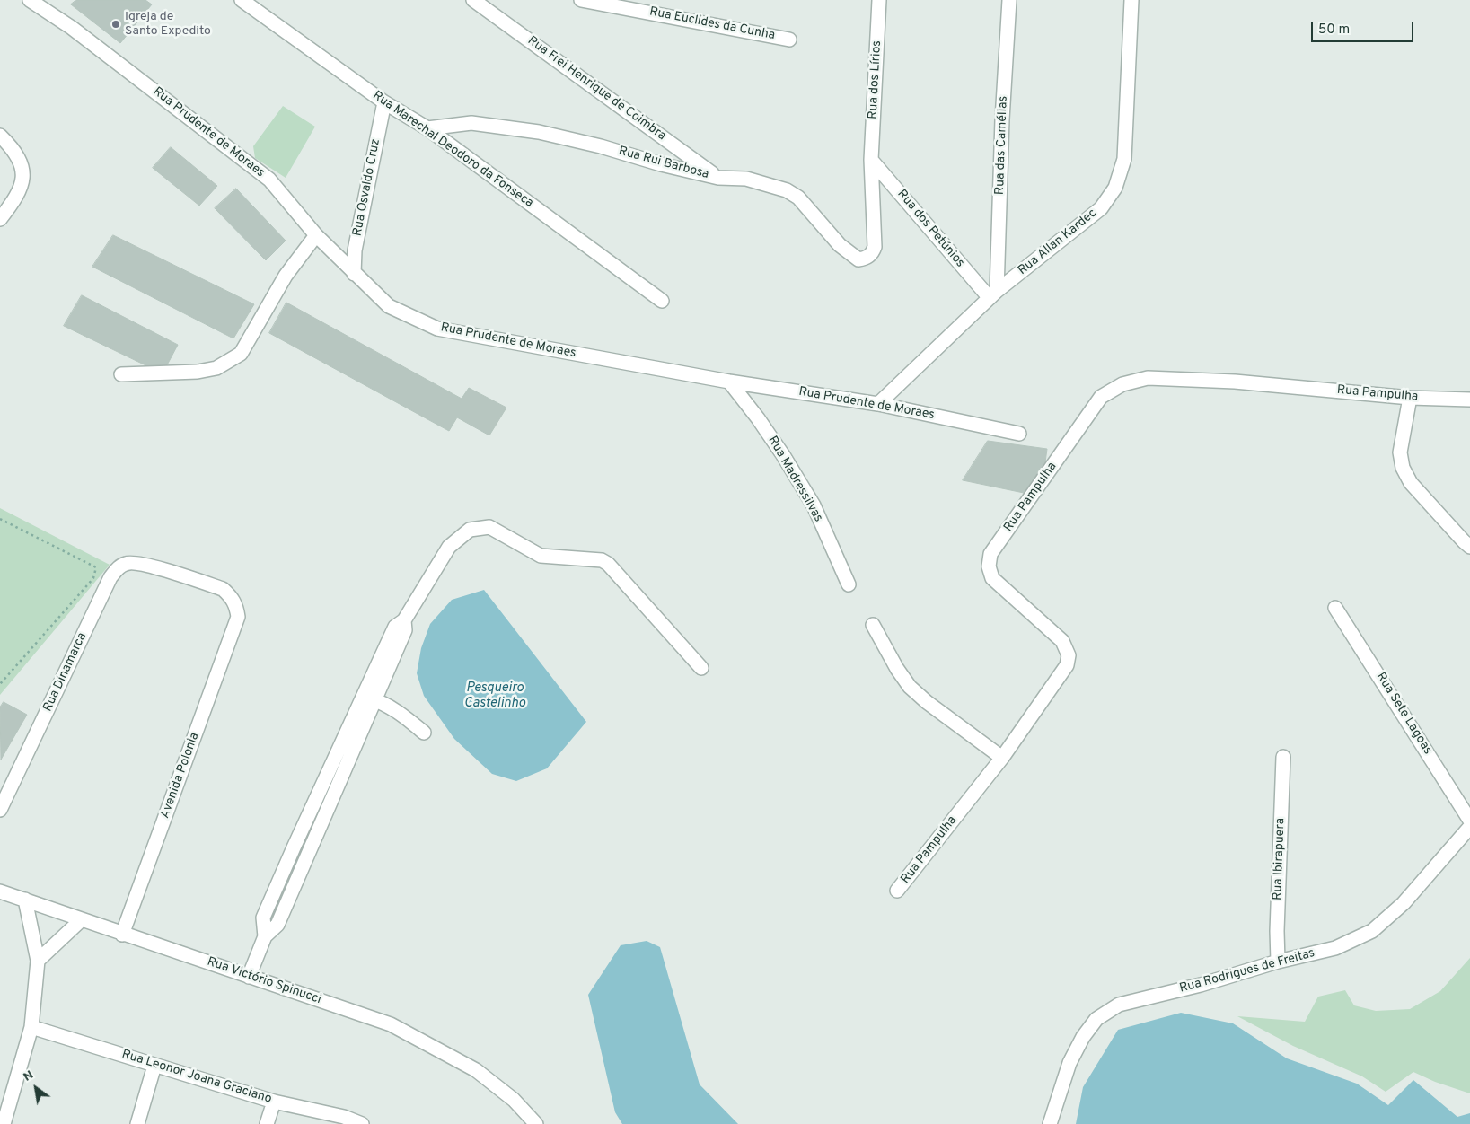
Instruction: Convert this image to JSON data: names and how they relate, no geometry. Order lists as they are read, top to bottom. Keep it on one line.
{"streets":{"street":["Rua Euclides da Cunha","Rua dos Lírios","Rua Frei Henrique de Coimbra","Rua Prudente de Moraes","Rua das Camélias","Rua Marechal Deodoro da Fonseca","Rua Rui Barbosa","Rua Osvaldo Cruz","Rua dos Petúnios","Rua Allan Kardec","Rua Pampulha","Rua Madressilvas","Rua Dinamarca","Rua Sete Lagoas","Avenida Polonia","Rua Ibirapuera","Rua Rodrigues de Freitas","Rua Victório Spinucci","Rua Leonor Joana Graciano"]},"crossings":[["Rua dos Lírios","Rua Rui Barbosa"],["Rua dos Lírios","Rua dos Petúnios"],["Rua Frei Henrique de Coimbra","Rua Rui Barbosa"],["Rua Prudente de Moraes","Rua Osvaldo Cruz"],["Rua Prudente de Moraes","Rua Allan Kardec"],["Rua Prudente de Moraes","Rua Madressilvas"],["Rua das Camélias","Rua dos Petúnios"],["Rua das Camélias","Rua Allan Kardec"],["Rua Marechal Deodoro da Fonseca","Rua Rui Barbosa"],["Rua Marechal Deodoro da Fonseca","Rua Osvaldo Cruz"],["Rua Rui Barbosa","Rua dos Petúnios"],["Rua dos Petúnios","Rua Allan Kardec"],["Rua Dinamarca","Avenida Polonia"],["Avenida Polonia","Rua Victório Spinucci"],["Rua Ibirapuera","Rua Rodrigues de Freitas"]],"water":["Pesqueiro Castelinho"],"places":["Igreja de Santo Expedito"],"scale_bar":"50 m","north":"top left"}
